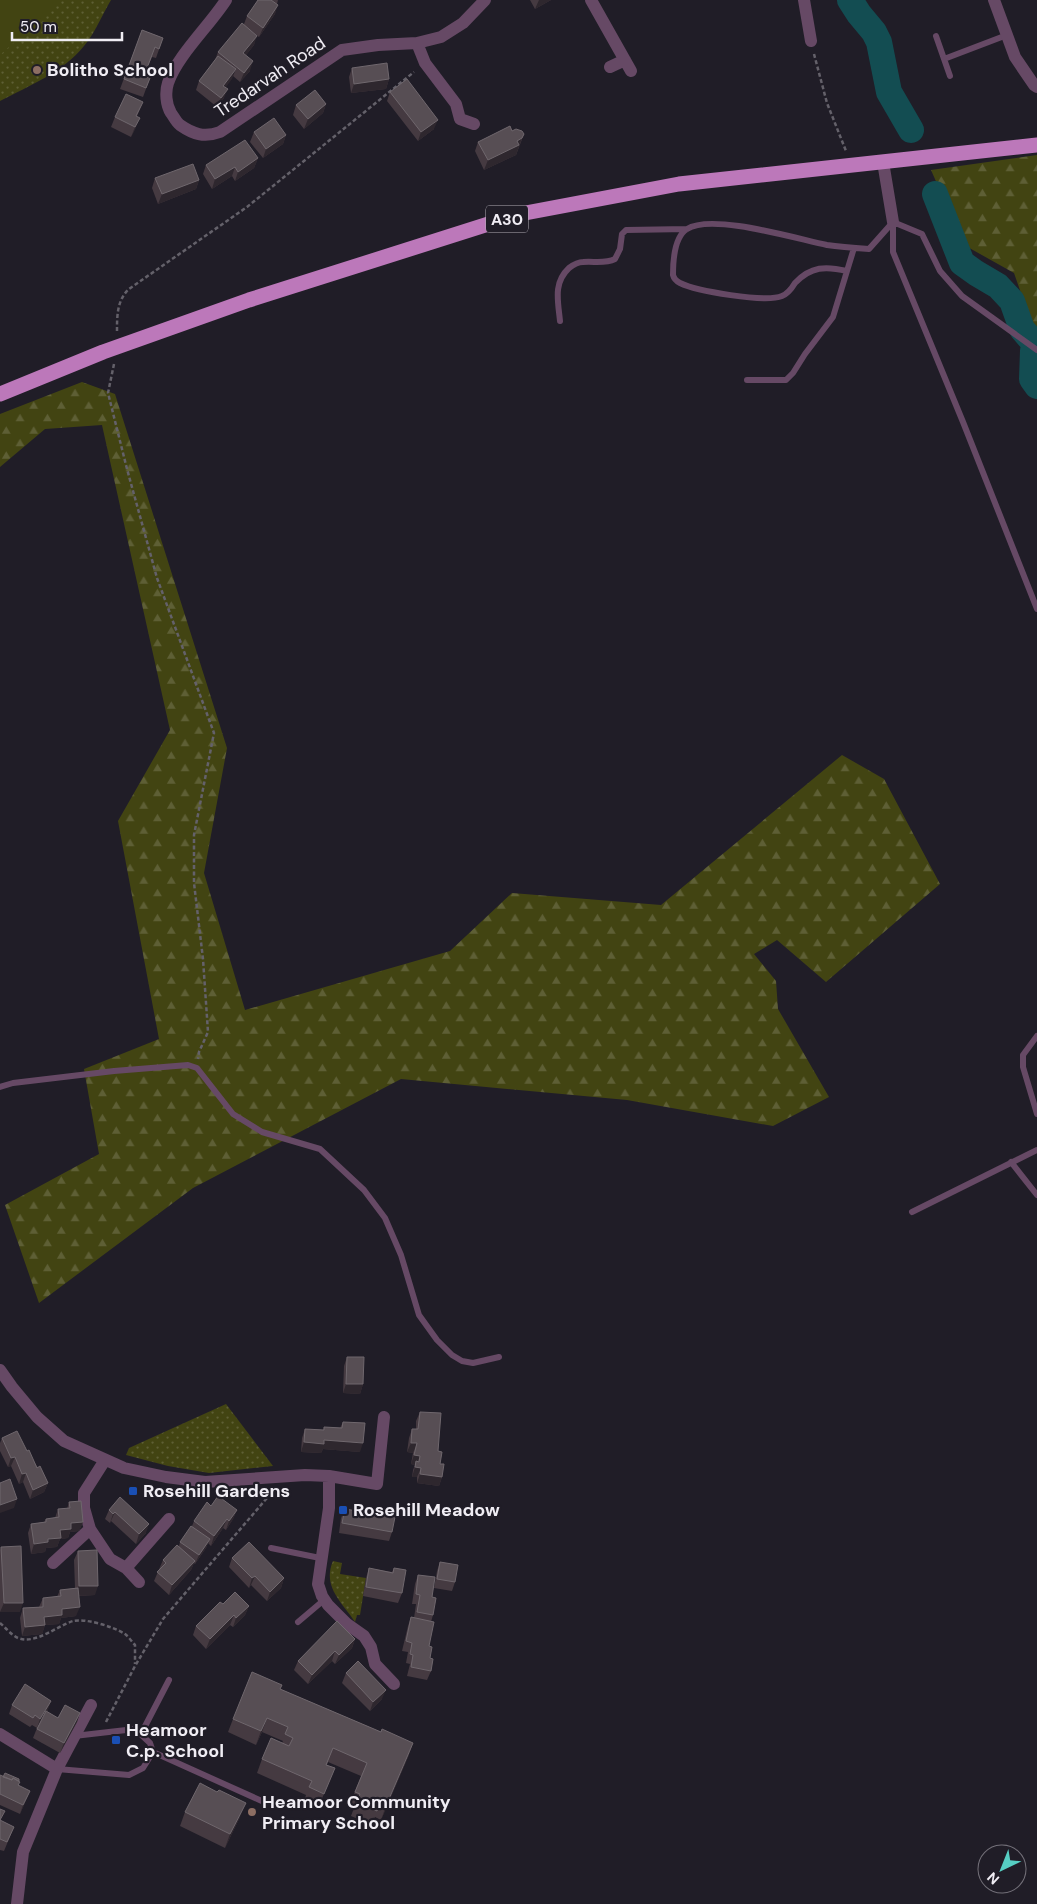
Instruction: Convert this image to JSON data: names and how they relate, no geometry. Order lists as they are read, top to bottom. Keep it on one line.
{"streets":{"highway":["A30"],"street":["Tredarvah Road"]},"places":{"other":["Bolitho School","Heamoor Community Primary School"],"transit":["Rosehill Gardens","Rosehill Meadow","Heamoor C.p. School"]},"scale_bar":"50 m","north":"bottom left"}
